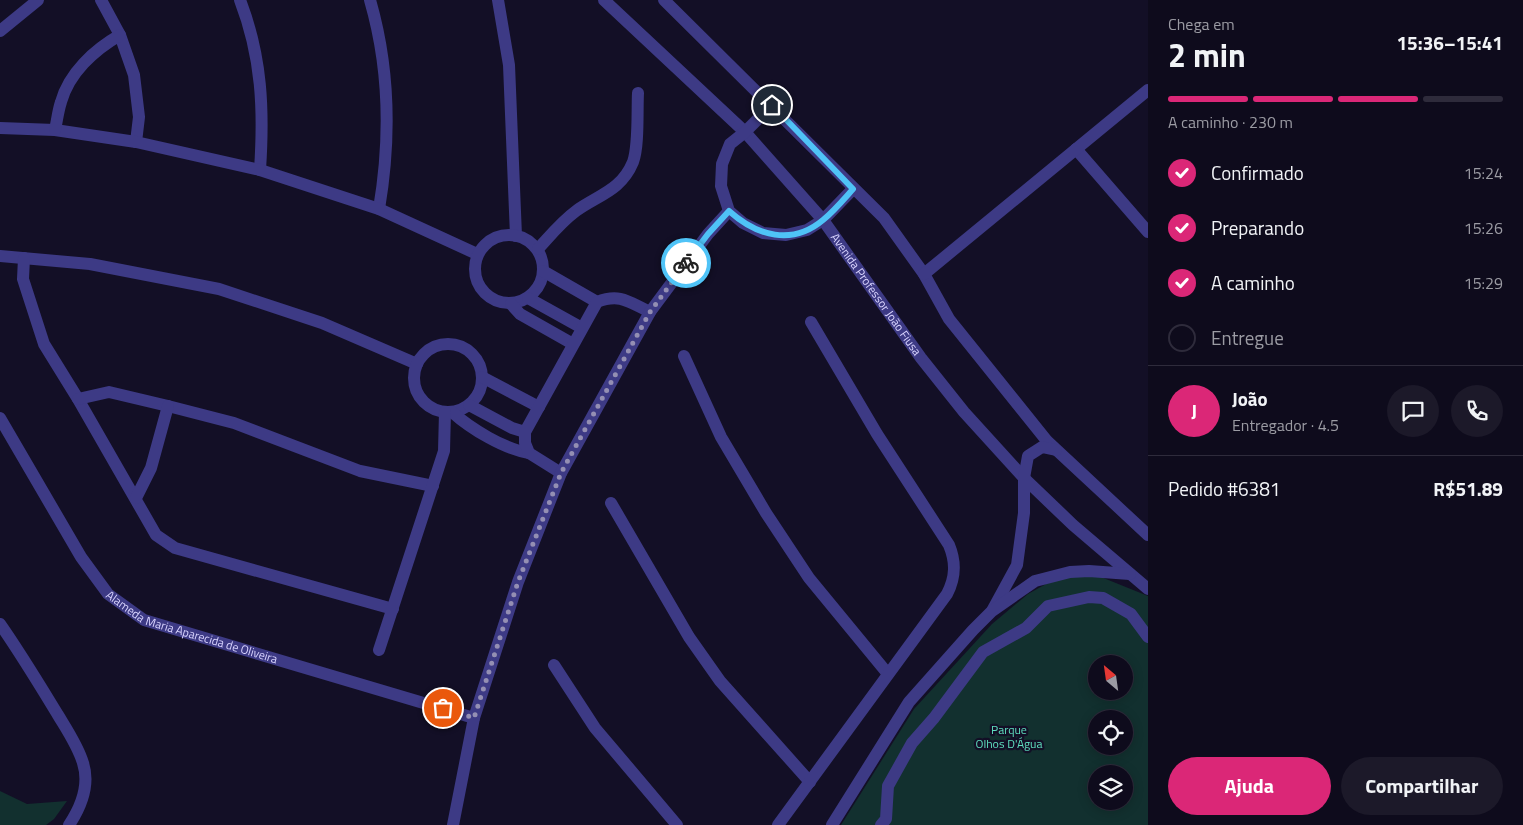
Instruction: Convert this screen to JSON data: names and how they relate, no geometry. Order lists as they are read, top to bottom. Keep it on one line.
{"streets":{"street":["Avenida Professor João Fiusa","Alameda Maria Aparecida de Oliveira"]},"parks":["Parque Olhos D'Água"],"north":"top left","page":{"heading":["2 min","Chega em","15:36–15:41"],"panel":["João","Entregador · 4.5","Pedido #6381","R$51.89"],"bar":"A caminho · 230 m","list":[["Confirmado","15:24"],["Preparando","15:26"],["A caminho","15:29"],"Entregue"],"round":"J","buttons":["Ajuda","Compartilhar"]}}
